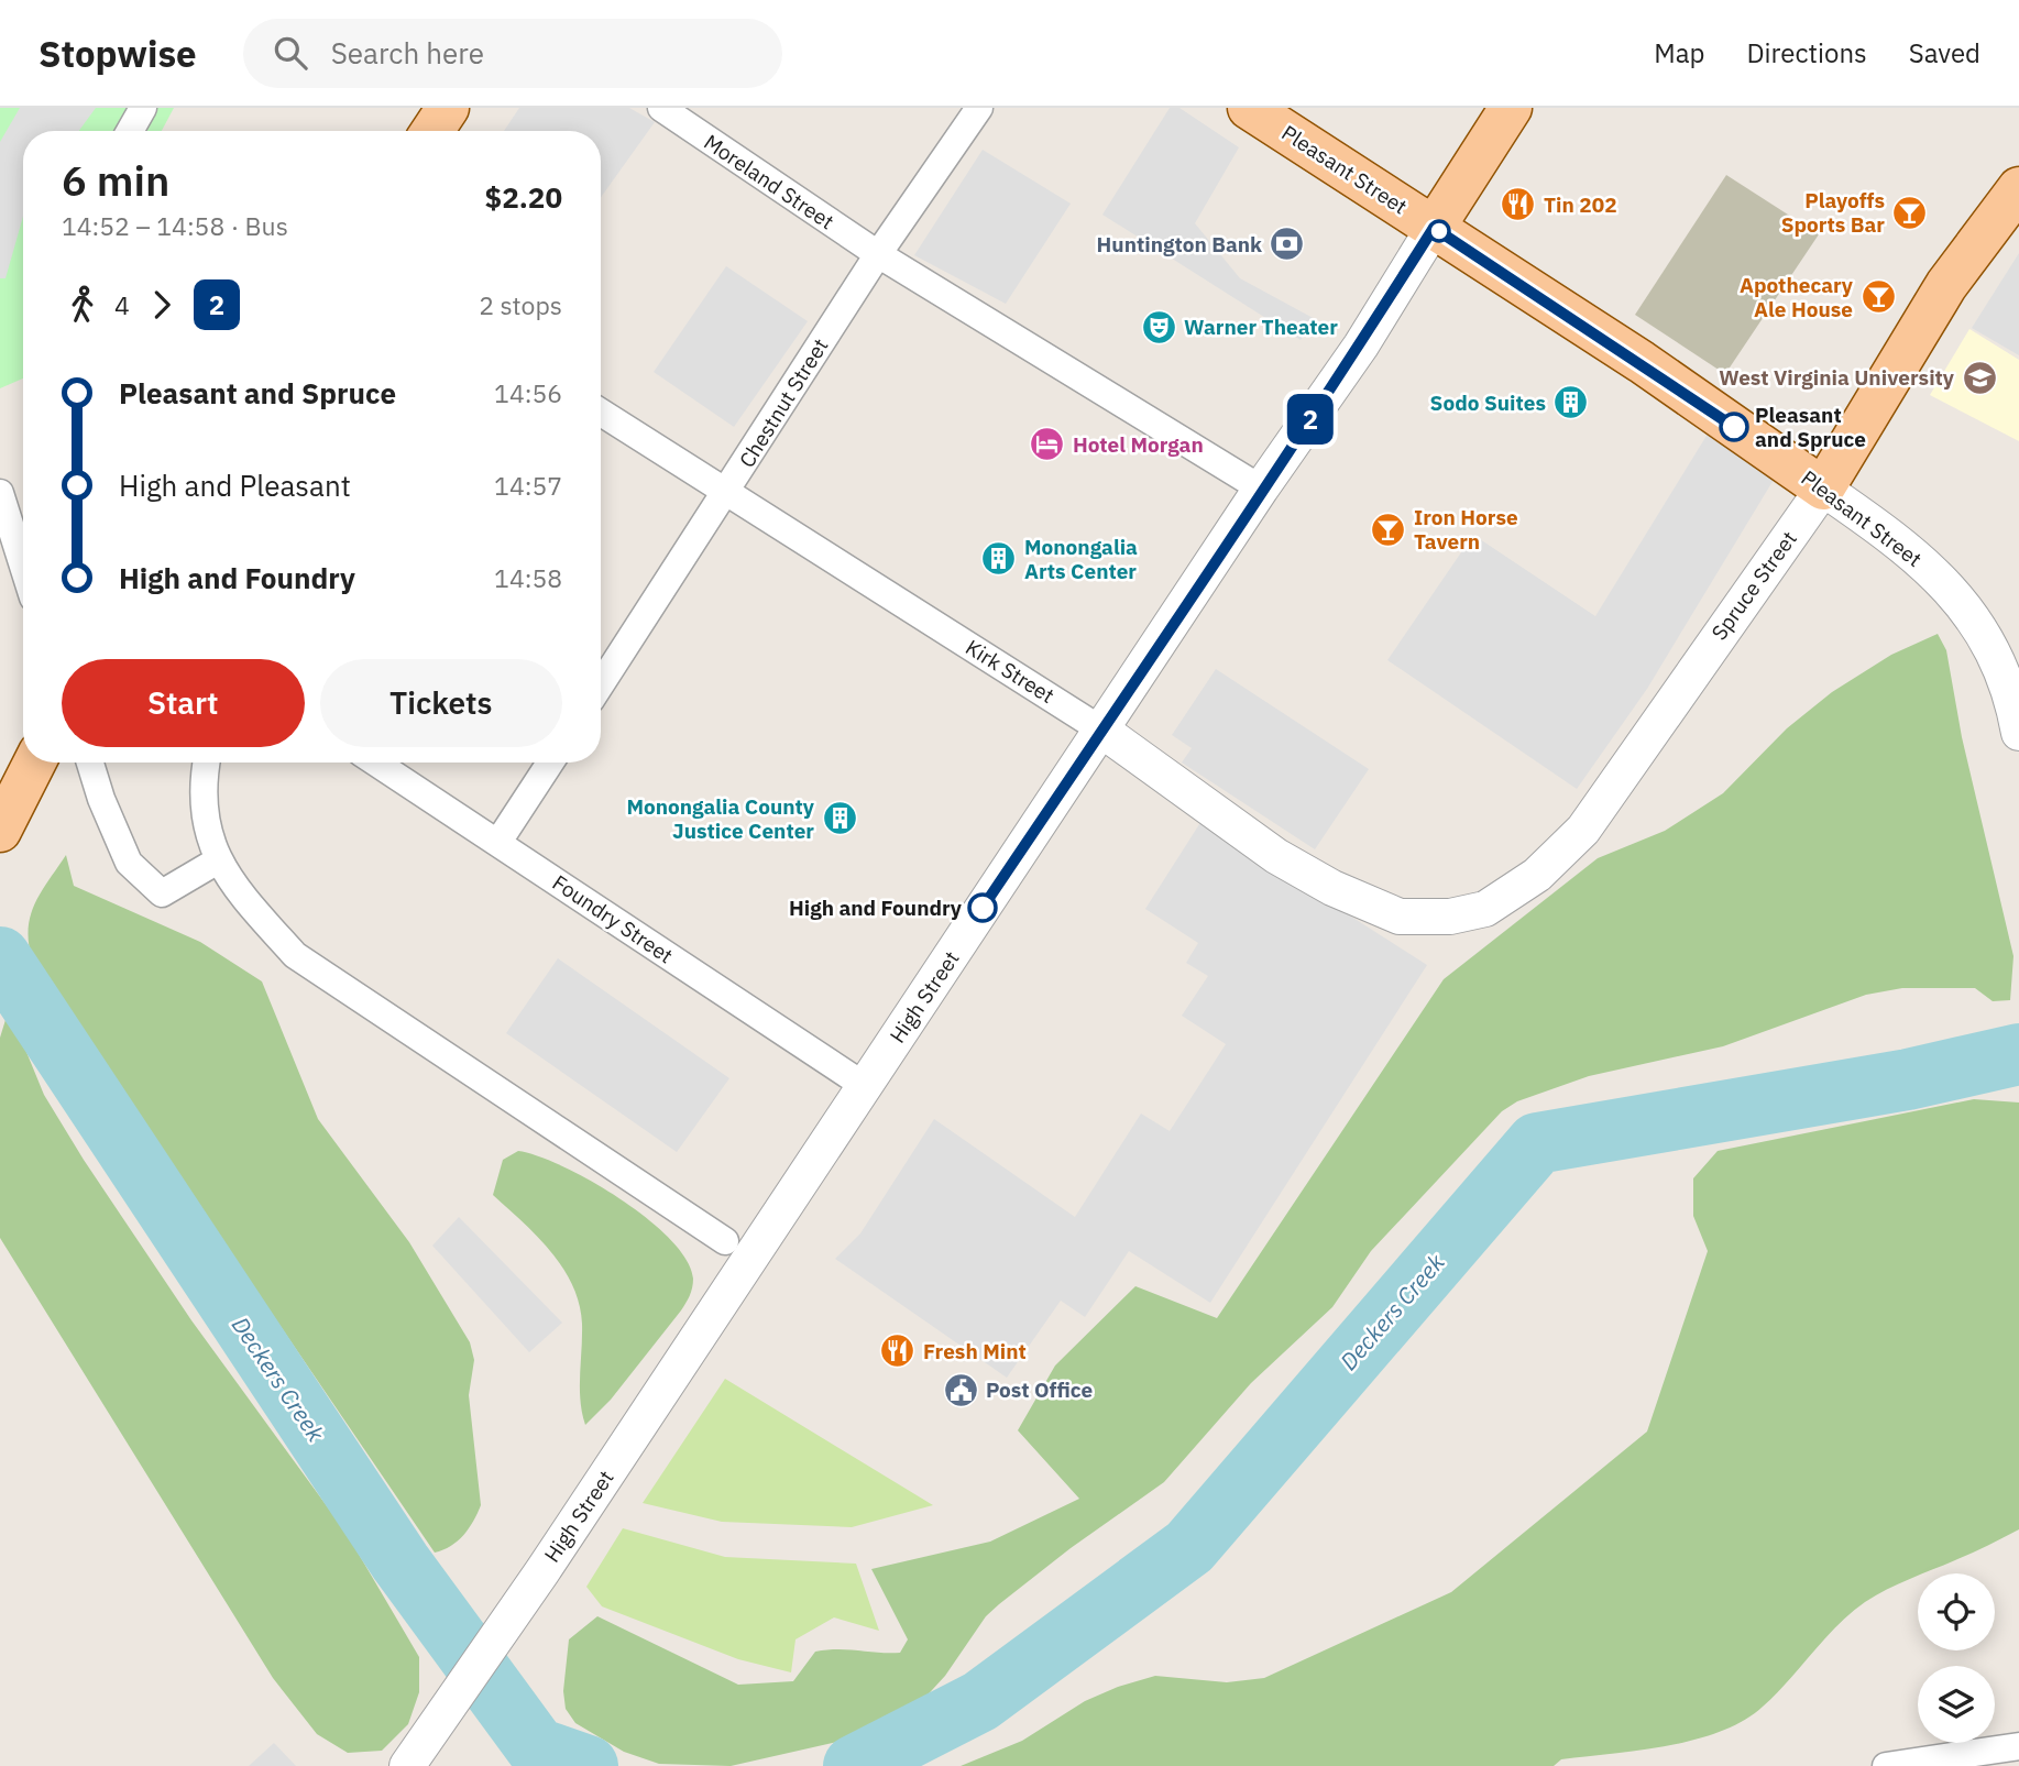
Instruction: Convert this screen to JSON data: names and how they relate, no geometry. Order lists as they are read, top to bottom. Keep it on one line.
{"streets":{"main road":["Pleasant Street","Spruce Street","High Street"],"street":["Moreland Street","Chestnut Street","Kirk Street","Foundry Street"]},"crossings":[["Pleasant Street","Spruce Street"],["Pleasant Street","High Street"],["Moreland Street","Chestnut Street"],["Moreland Street","High Street"],["Chestnut Street","Kirk Street"],["Spruce Street","Kirk Street"],["Kirk Street","High Street"],["Foundry Street","High Street"]],"water":["Deckers Creek"],"places":{"restaurant":["Tin 202","Fresh Mint"],"bar":["Playoffs Sports Bar","Apothecary Ale House","Iron Horse Tavern"],"bank":["Huntington Bank"],"theatre":["Warner Theater"],"school or university":["West Virginia University"],"building":["Sodo Suites","Monongalia Arts Center","Monongalia County Justice Center"],"other":["Pleasant and Spruce","High and Foundry"],"hotel":["Hotel Morgan"],"public building":["Post Office"]},"lines":["bus line 2"],"page":{"header":"Stopwise","search":"Search here","nav":["Map","Directions","Saved"],"on_map":"2","heading":["6 min","14:52 – 14:58 · Bus","$2.20"],"legs":["4","2","2 stops"],"list":[{"name":"Pleasant and Spruce","value":"14:56"},{"name":"High and Pleasant","value":"14:57"},{"name":"High and Foundry","value":"14:58"}],"buttons":["Start","Tickets"]}}
